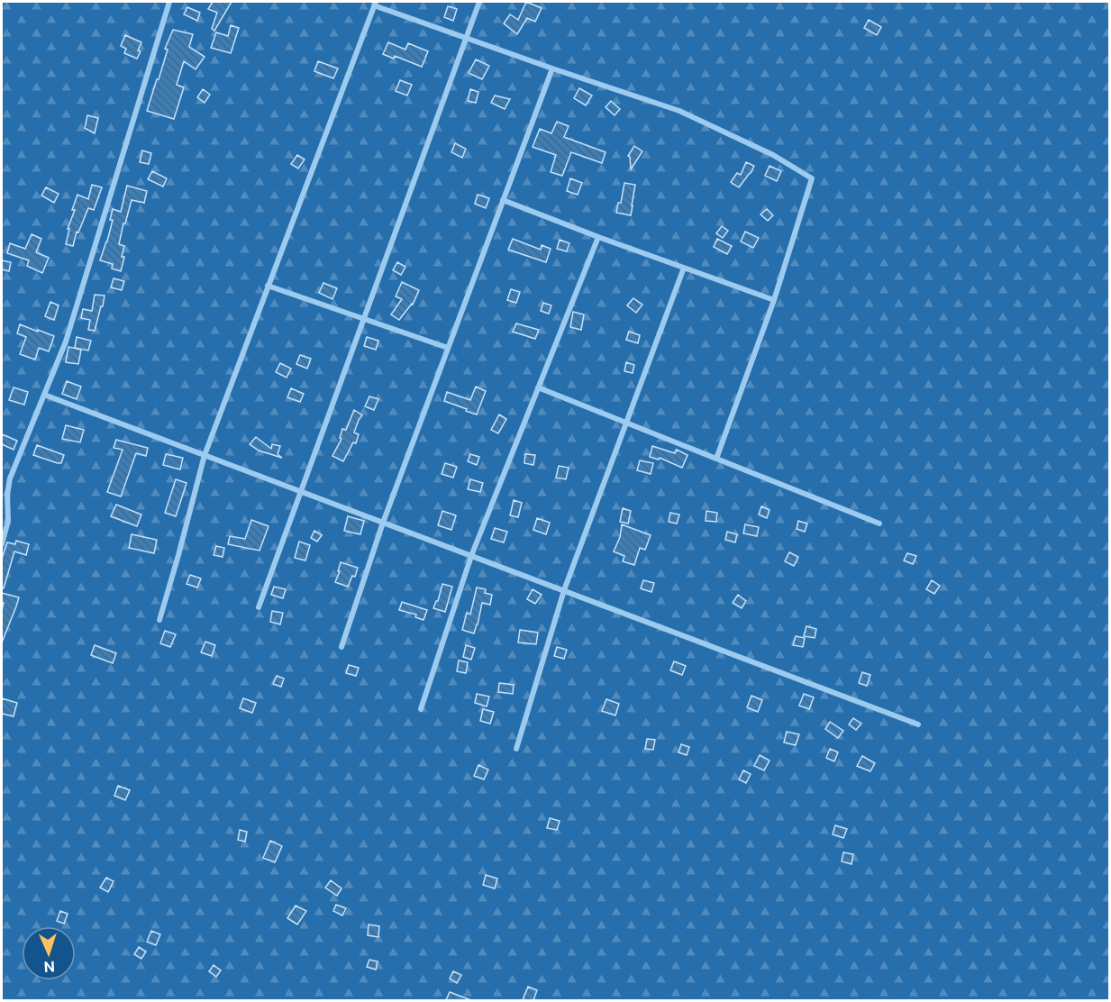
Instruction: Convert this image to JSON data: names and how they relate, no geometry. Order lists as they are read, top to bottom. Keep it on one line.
{"north":"bottom"}
